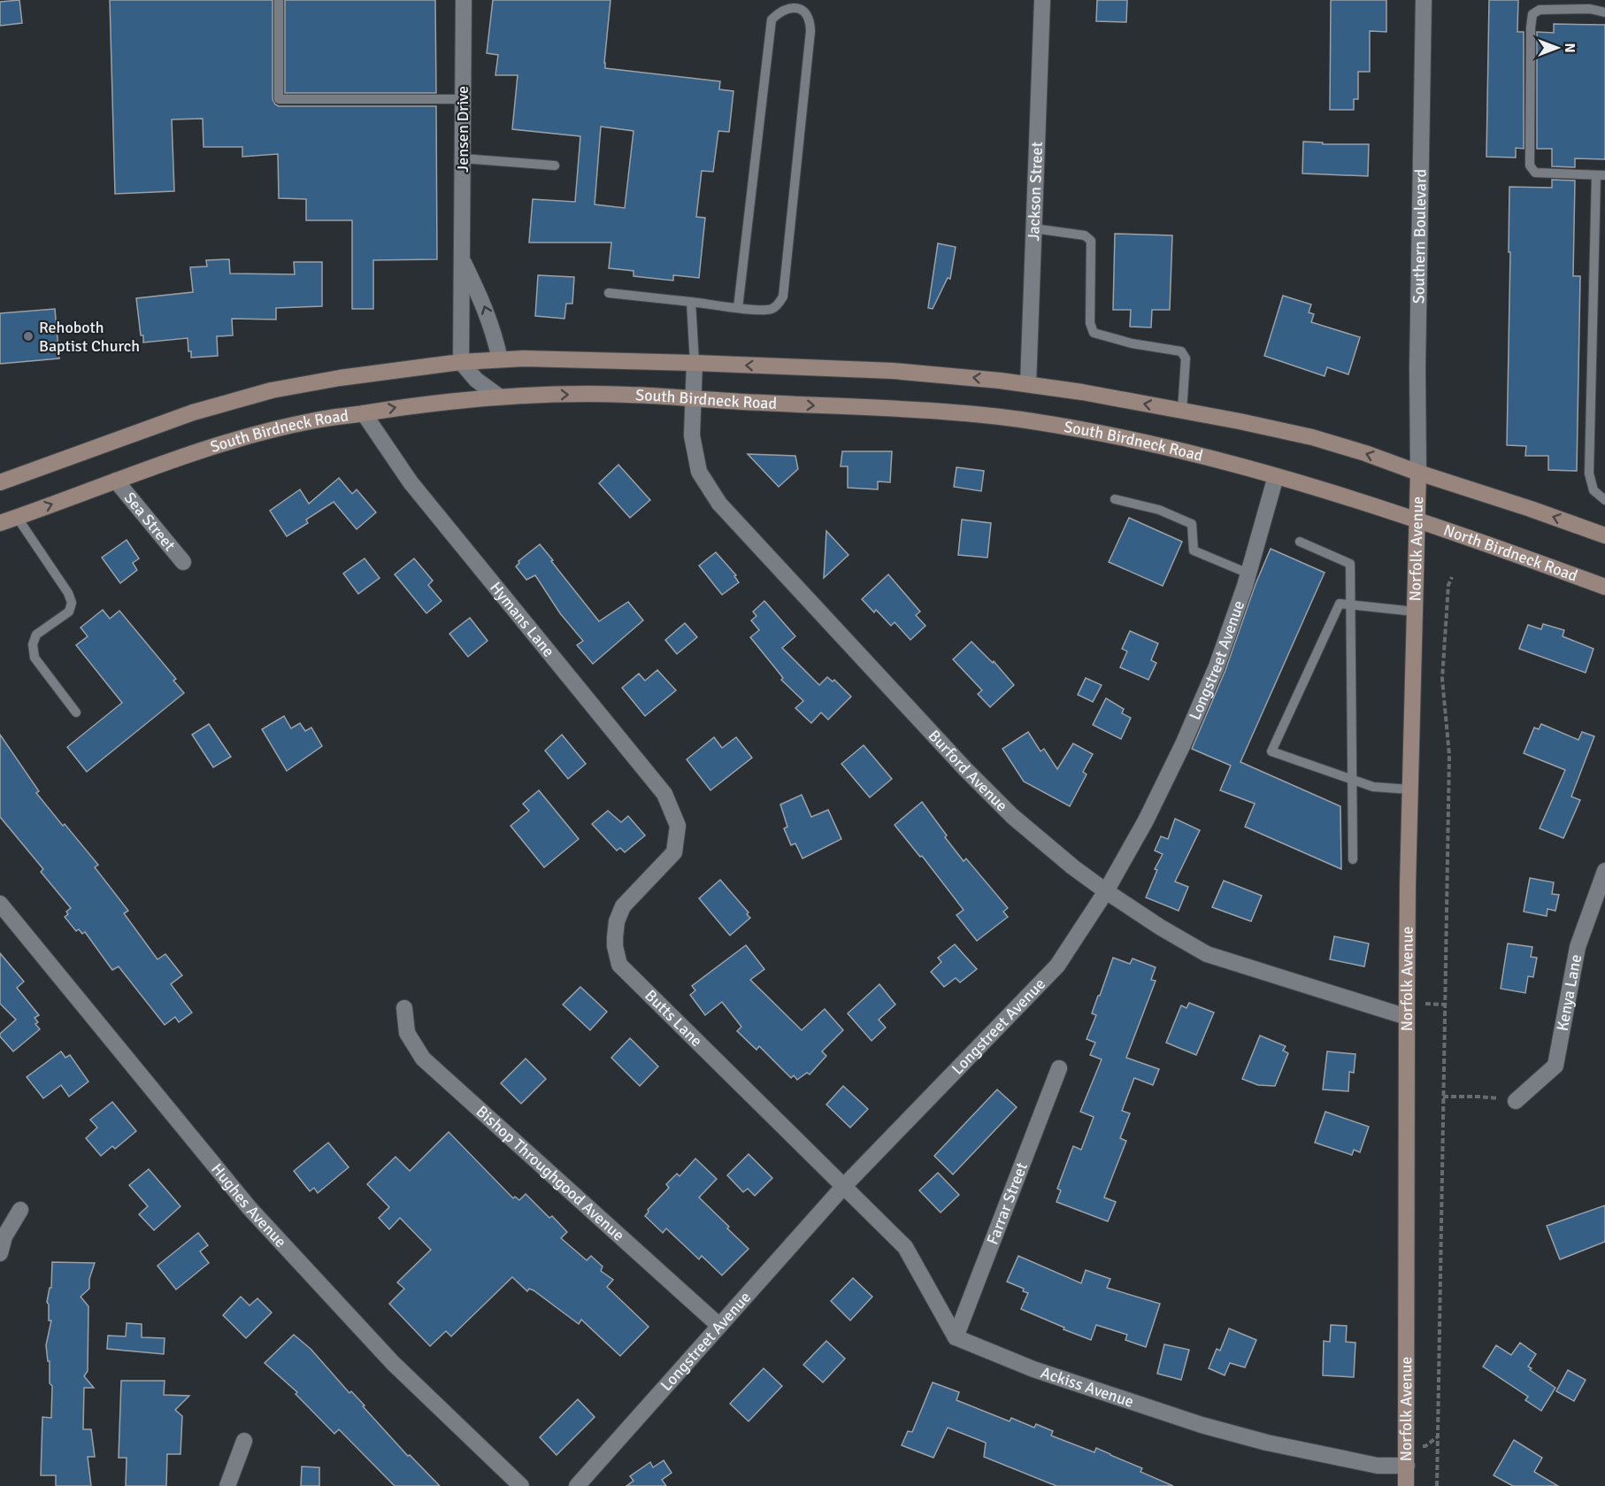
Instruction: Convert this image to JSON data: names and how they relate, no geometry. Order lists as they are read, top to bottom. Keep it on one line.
{"streets":{"main road":["South Birdneck Road","Norfolk Avenue","North Birdneck Road"],"street":["Jensen Drive","Jackson Street","Southern Boulevard","Sea Street","Hymans Lane","Longstreet Avenue","Burford Avenue","Kenya Lane","Butts Lane","Bishop Throughgood Avenue","Farrar Street","Hughes Avenue","Ackiss Avenue"]},"crossings":[["Southern Boulevard","Norfolk Avenue"],["South Birdneck Road","Sea Street"],["South Birdneck Road","Norfolk Avenue"],["South Birdneck Road","North Birdneck Road"],["South Birdneck Road","Hymans Lane"],["South Birdneck Road","Longstreet Avenue"],["South Birdneck Road","Burford Avenue"],["Norfolk Avenue","North Birdneck Road"],["Norfolk Avenue","Burford Avenue"],["Norfolk Avenue","Ackiss Avenue"],["Hymans Lane","Butts Lane"],["Longstreet Avenue","Burford Avenue"],["Longstreet Avenue","Butts Lane"],["Longstreet Avenue","Bishop Throughgood Avenue"],["Farrar Street","Ackiss Avenue"]],"places":["Rehoboth Baptist Church"],"north":"right"}
